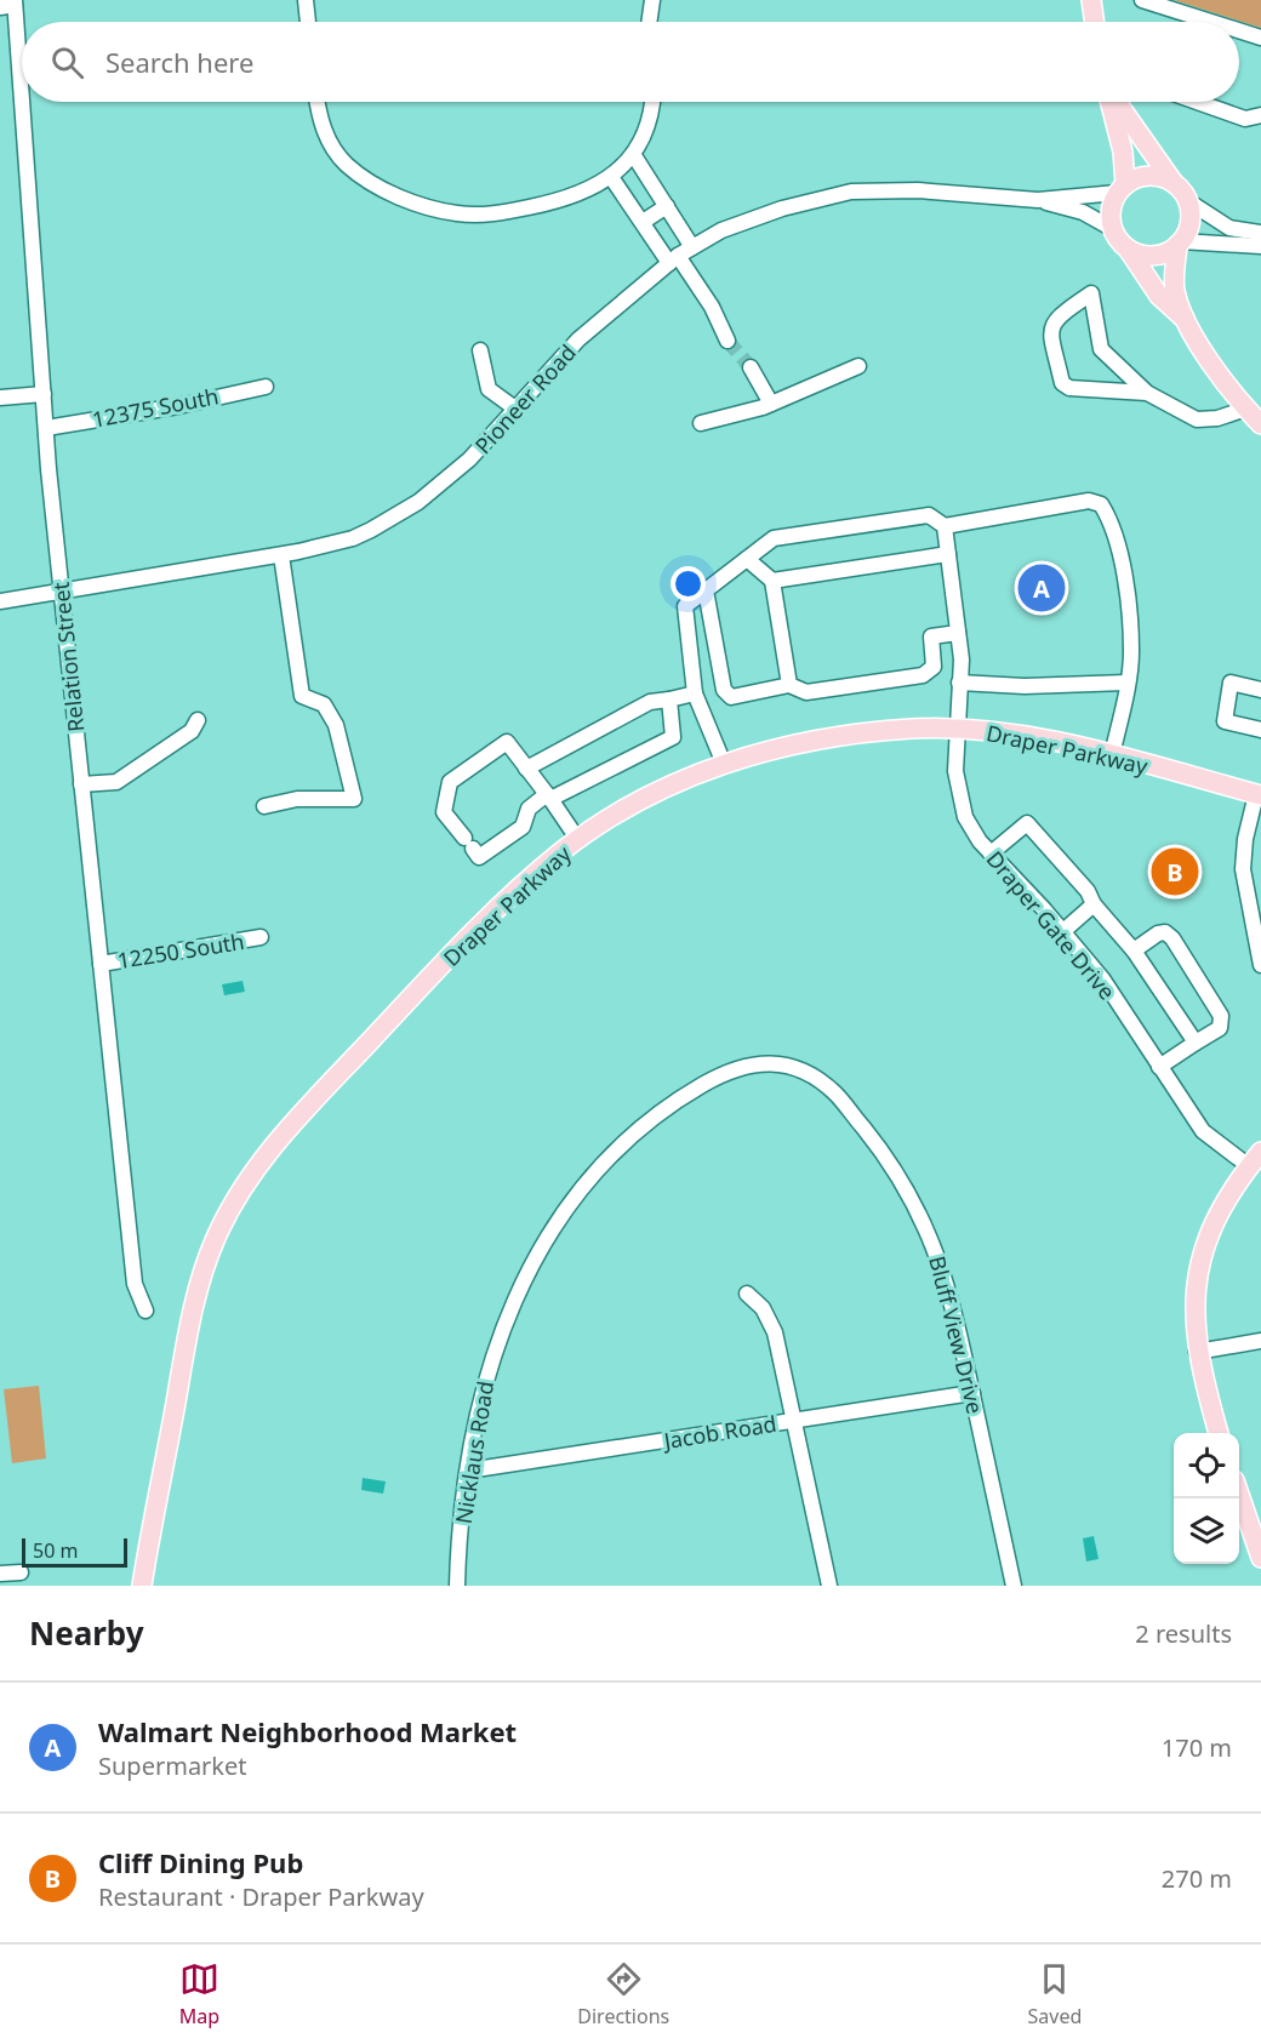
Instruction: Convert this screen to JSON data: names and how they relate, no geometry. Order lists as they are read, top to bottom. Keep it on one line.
{"streets":{"main road":["Draper Parkway"],"street":["Pioneer Road","12375 South","Relation Street","Draper Gate Drive","12250 South","Bluff View Drive","Jacob Road","Nicklaus Road"]},"crossings":[["Pioneer Road","Relation Street"],["12375 South","Relation Street"],["Relation Street","12250 South"],["Draper Parkway","Draper Gate Drive"],["Bluff View Drive","Jacob Road"],["Bluff View Drive","Nicklaus Road"],["Jacob Road","Nicklaus Road"]],"scale_bar":"50 m","page":{"search":"Search here","pins":["A","B"],"scale":"50 m","heading":["Nearby","2 results"],"list":[{"mark":"A","name":"Walmart Neighborhood Market","note":"Supermarket","value":"170 m"},{"mark":"B","name":"Cliff Dining Pub","note":"Restaurant · Draper Parkway","value":"270 m"}],"nav":["Map","Directions","Saved"]}}
